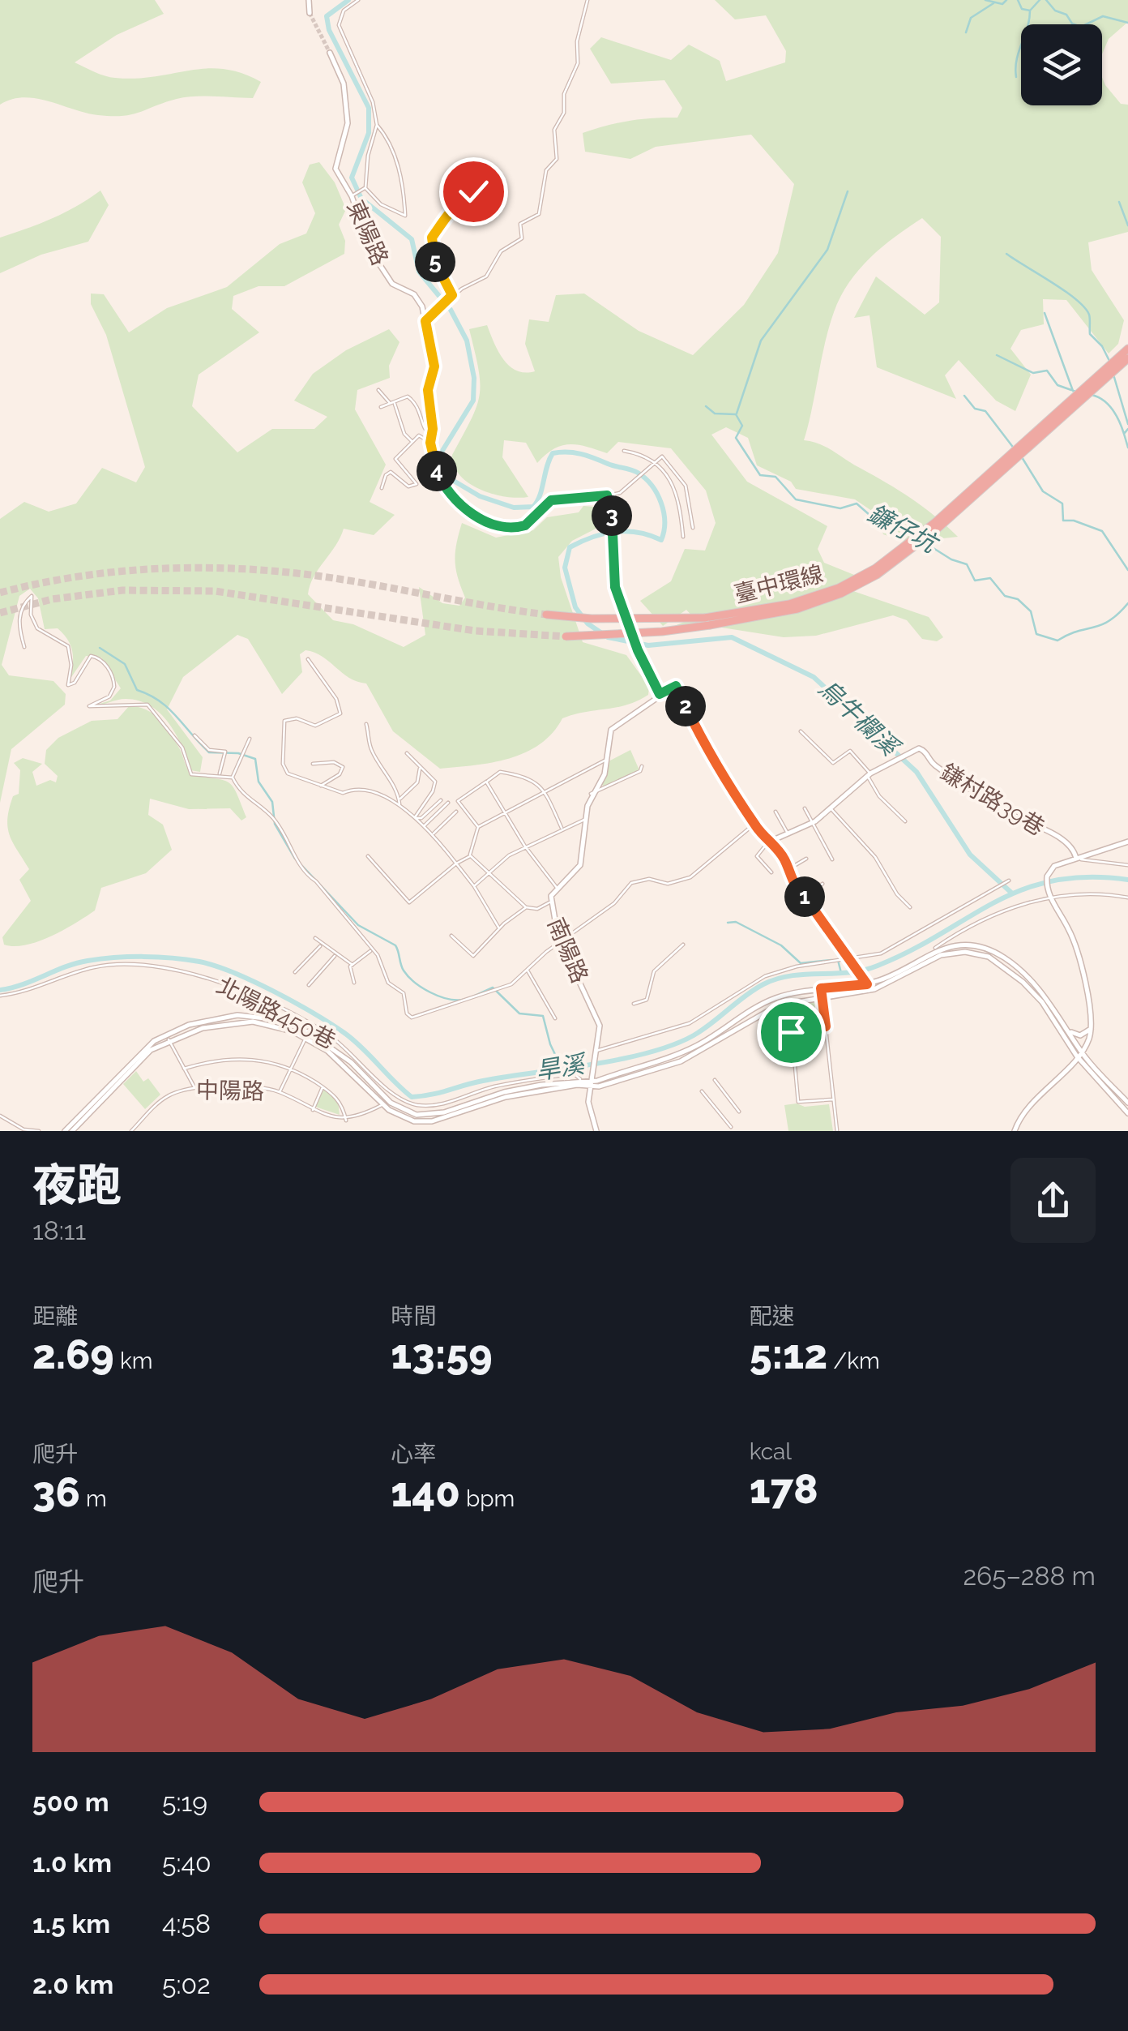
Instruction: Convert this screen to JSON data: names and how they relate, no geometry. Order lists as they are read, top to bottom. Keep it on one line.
{"streets":{"highway":["臺中環線"],"street":["東陽路","鎌村路39巷","南陽路","北陽路450巷","中陽路"]},"water":["鐮仔坑","烏牛欄溪","旱溪"],"page":{"pins":["5","4","3","2","1"],"heading":["夜跑","18:11"],"stats":[["距離","2.69 km"],["時間","13:59"],["配速","5:12 /km"],["爬升","36 m"],["心率","140 bpm"],["kcal","178"]],"chart":["爬升","265–288 m"],"list":[{"name":"500 m","note":"5:19"},{"name":"1.0 km","note":"5:40"},{"name":"1.5 km","note":"4:58"},{"name":"2.0 km","note":"5:02"}]}}
